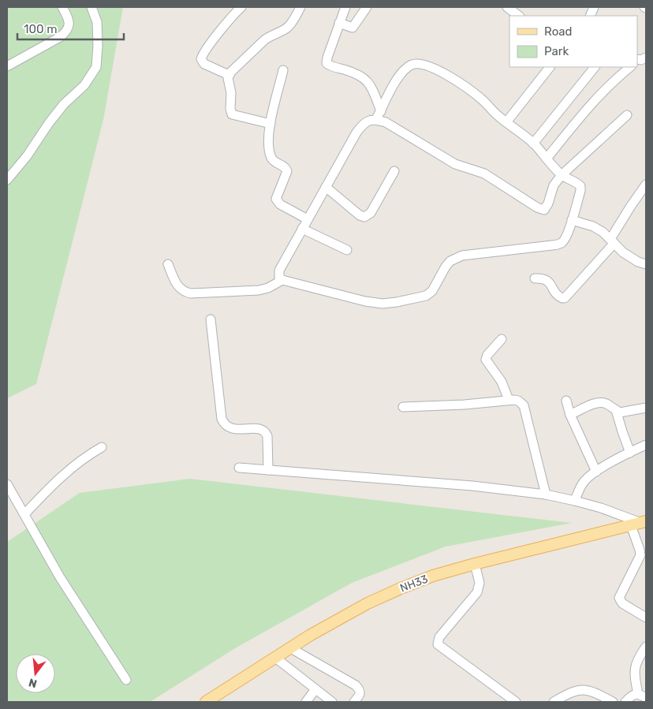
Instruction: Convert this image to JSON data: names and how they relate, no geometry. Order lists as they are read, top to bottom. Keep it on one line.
{"streets":{"main road":["NH33"]},"legend":["Road","Park"],"scale_bar":"100 m","north":"bottom"}
